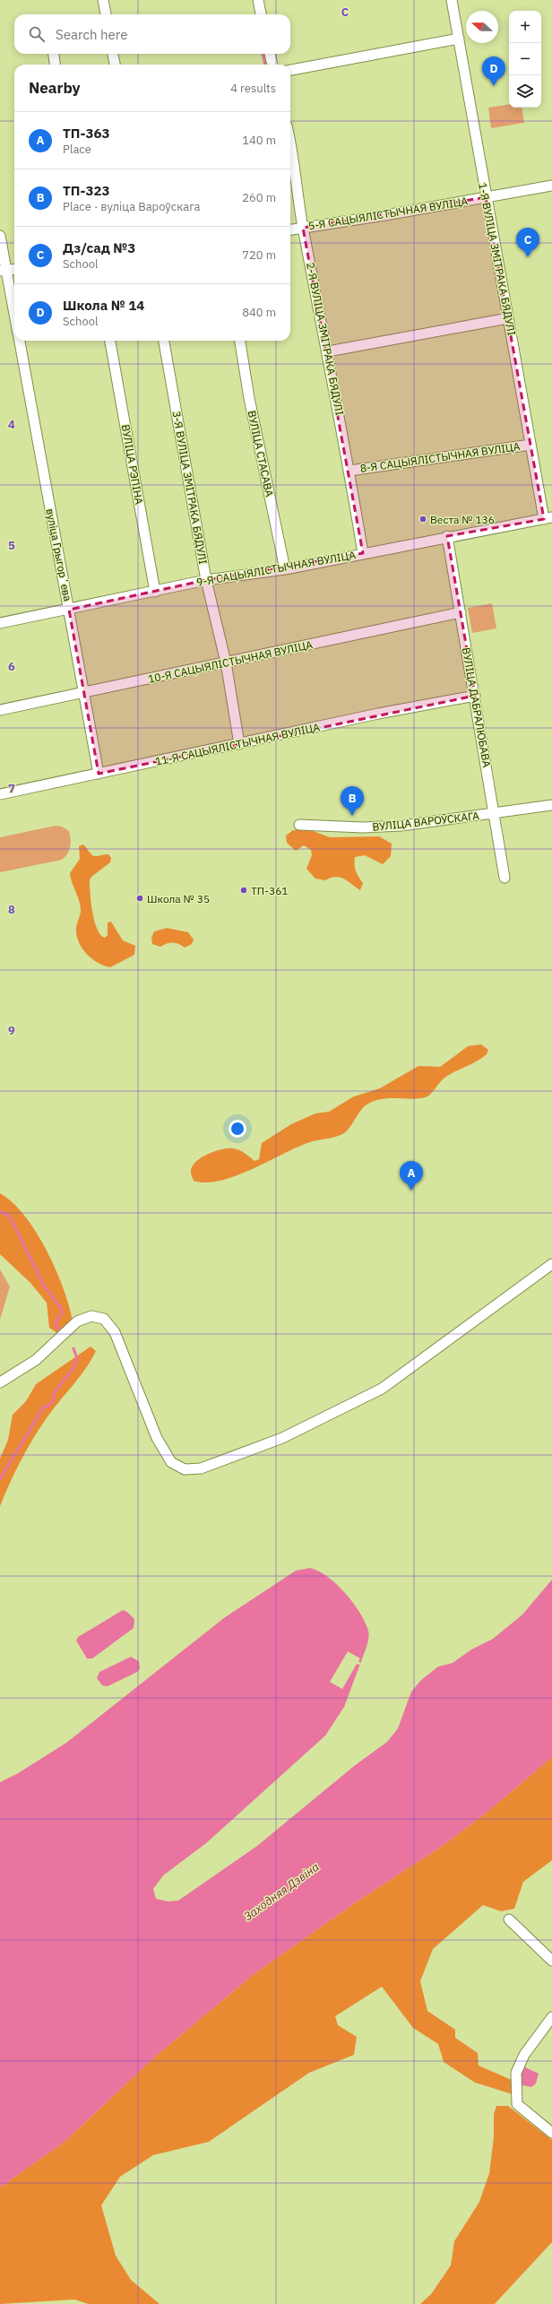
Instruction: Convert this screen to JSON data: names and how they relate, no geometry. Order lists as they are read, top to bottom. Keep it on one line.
{"streets":{"street":["5-Я САЦЫЯЛІСТЫЧНАЯ ВУЛІЦА","1-Я ВУЛІЦА ЗМІТРАКА БЯДУЛІ","2-Я ВУЛІЦА ЗМІТРАКА БЯДУЛІ","ВУЛІЦА СТАСАВА","8-Я САЦЫЯЛІСТЫЧНАЯ ВУЛІЦА","ВУЛІЦА РЭПІНА","3-Я ВУЛІЦА ЗМІТРАКА БЯДУЛІ","вуліца Грыгорʼева","9-Я САЦЫЯЛІСТЫЧНАЯ ВУЛІЦА","10-Я САЦЫЯЛІСТЫЧНАЯ ВУЛІЦА","ВУЛІЦА ДАБРАЛЮБАВА","11-Я САЦЫЯЛІСТЫЧНАЯ ВУЛІЦА","ВУЛІЦА ВАРОЎСКАГА"]},"crossings":[["5-Я САЦЫЯЛІСТЫЧНАЯ ВУЛІЦА","1-Я ВУЛІЦА ЗМІТРАКА БЯДУЛІ"],["5-Я САЦЫЯЛІСТЫЧНАЯ ВУЛІЦА","2-Я ВУЛІЦА ЗМІТРАКА БЯДУЛІ"],["1-Я ВУЛІЦА ЗМІТРАКА БЯДУЛІ","8-Я САЦЫЯЛІСТЫЧНАЯ ВУЛІЦА"],["1-Я ВУЛІЦА ЗМІТРАКА БЯДУЛІ","9-Я САЦЫЯЛІСТЫЧНАЯ ВУЛІЦА"],["2-Я ВУЛІЦА ЗМІТРАКА БЯДУЛІ","8-Я САЦЫЯЛІСТЫЧНАЯ ВУЛІЦА"],["2-Я ВУЛІЦА ЗМІТРАКА БЯДУЛІ","9-Я САЦЫЯЛІСТЫЧНАЯ ВУЛІЦА"],["ВУЛІЦА СТАСАВА","9-Я САЦЫЯЛІСТЫЧНАЯ ВУЛІЦА"],["ВУЛІЦА РЭПІНА","9-Я САЦЫЯЛІСТЫЧНАЯ ВУЛІЦА"],["3-Я ВУЛІЦА ЗМІТРАКА БЯДУЛІ","9-Я САЦЫЯЛІСТЫЧНАЯ ВУЛІЦА"],["3-Я ВУЛІЦА ЗМІТРАКА БЯДУЛІ","10-Я САЦЫЯЛІСТЫЧНАЯ ВУЛІЦА"],["3-Я ВУЛІЦА ЗМІТРАКА БЯДУЛІ","11-Я САЦЫЯЛІСТЫЧНАЯ ВУЛІЦА"],["вуліца Грыгорʼева","9-Я САЦЫЯЛІСТЫЧНАЯ ВУЛІЦА"],["вуліца Грыгорʼева","10-Я САЦЫЯЛІСТЫЧНАЯ ВУЛІЦА"],["вуліца Грыгорʼева","11-Я САЦЫЯЛІСТЫЧНАЯ ВУЛІЦА"],["9-Я САЦЫЯЛІСТЫЧНАЯ ВУЛІЦА","ВУЛІЦА ДАБРАЛЮБАВА"],["10-Я САЦЫЯЛІСТЫЧНАЯ ВУЛІЦА","ВУЛІЦА ДАБРАЛЮБАВА"],["ВУЛІЦА ДАБРАЛЮБАВА","11-Я САЦЫЯЛІСТЫЧНАЯ ВУЛІЦА"],["ВУЛІЦА ДАБРАЛЮБАВА","ВУЛІЦА ВАРОЎСКАГА"]],"water":["Заходняя Дзвіна"],"places":["Веста № 136","ТП-361","Школа № 35"],"north":"left","page":{"map_buttons":["+","−"],"search":"Search here","pins":["D","C","B","A"],"heading":["Nearby","4 results"],"list":[{"mark":"A","name":"ТП-363","note":"Place","value":"140 m"},{"mark":"B","name":"ТП-323","note":"Place · вуліца Вароўскага","value":"260 m"},{"mark":"C","name":"Дз/сад №3","note":"School","value":"720 m"},{"mark":"D","name":"Школа № 14","note":"School","value":"840 m"}]},"grid":{"columns":["C"],"rows":["4","5","6","7","8","9"]}}
